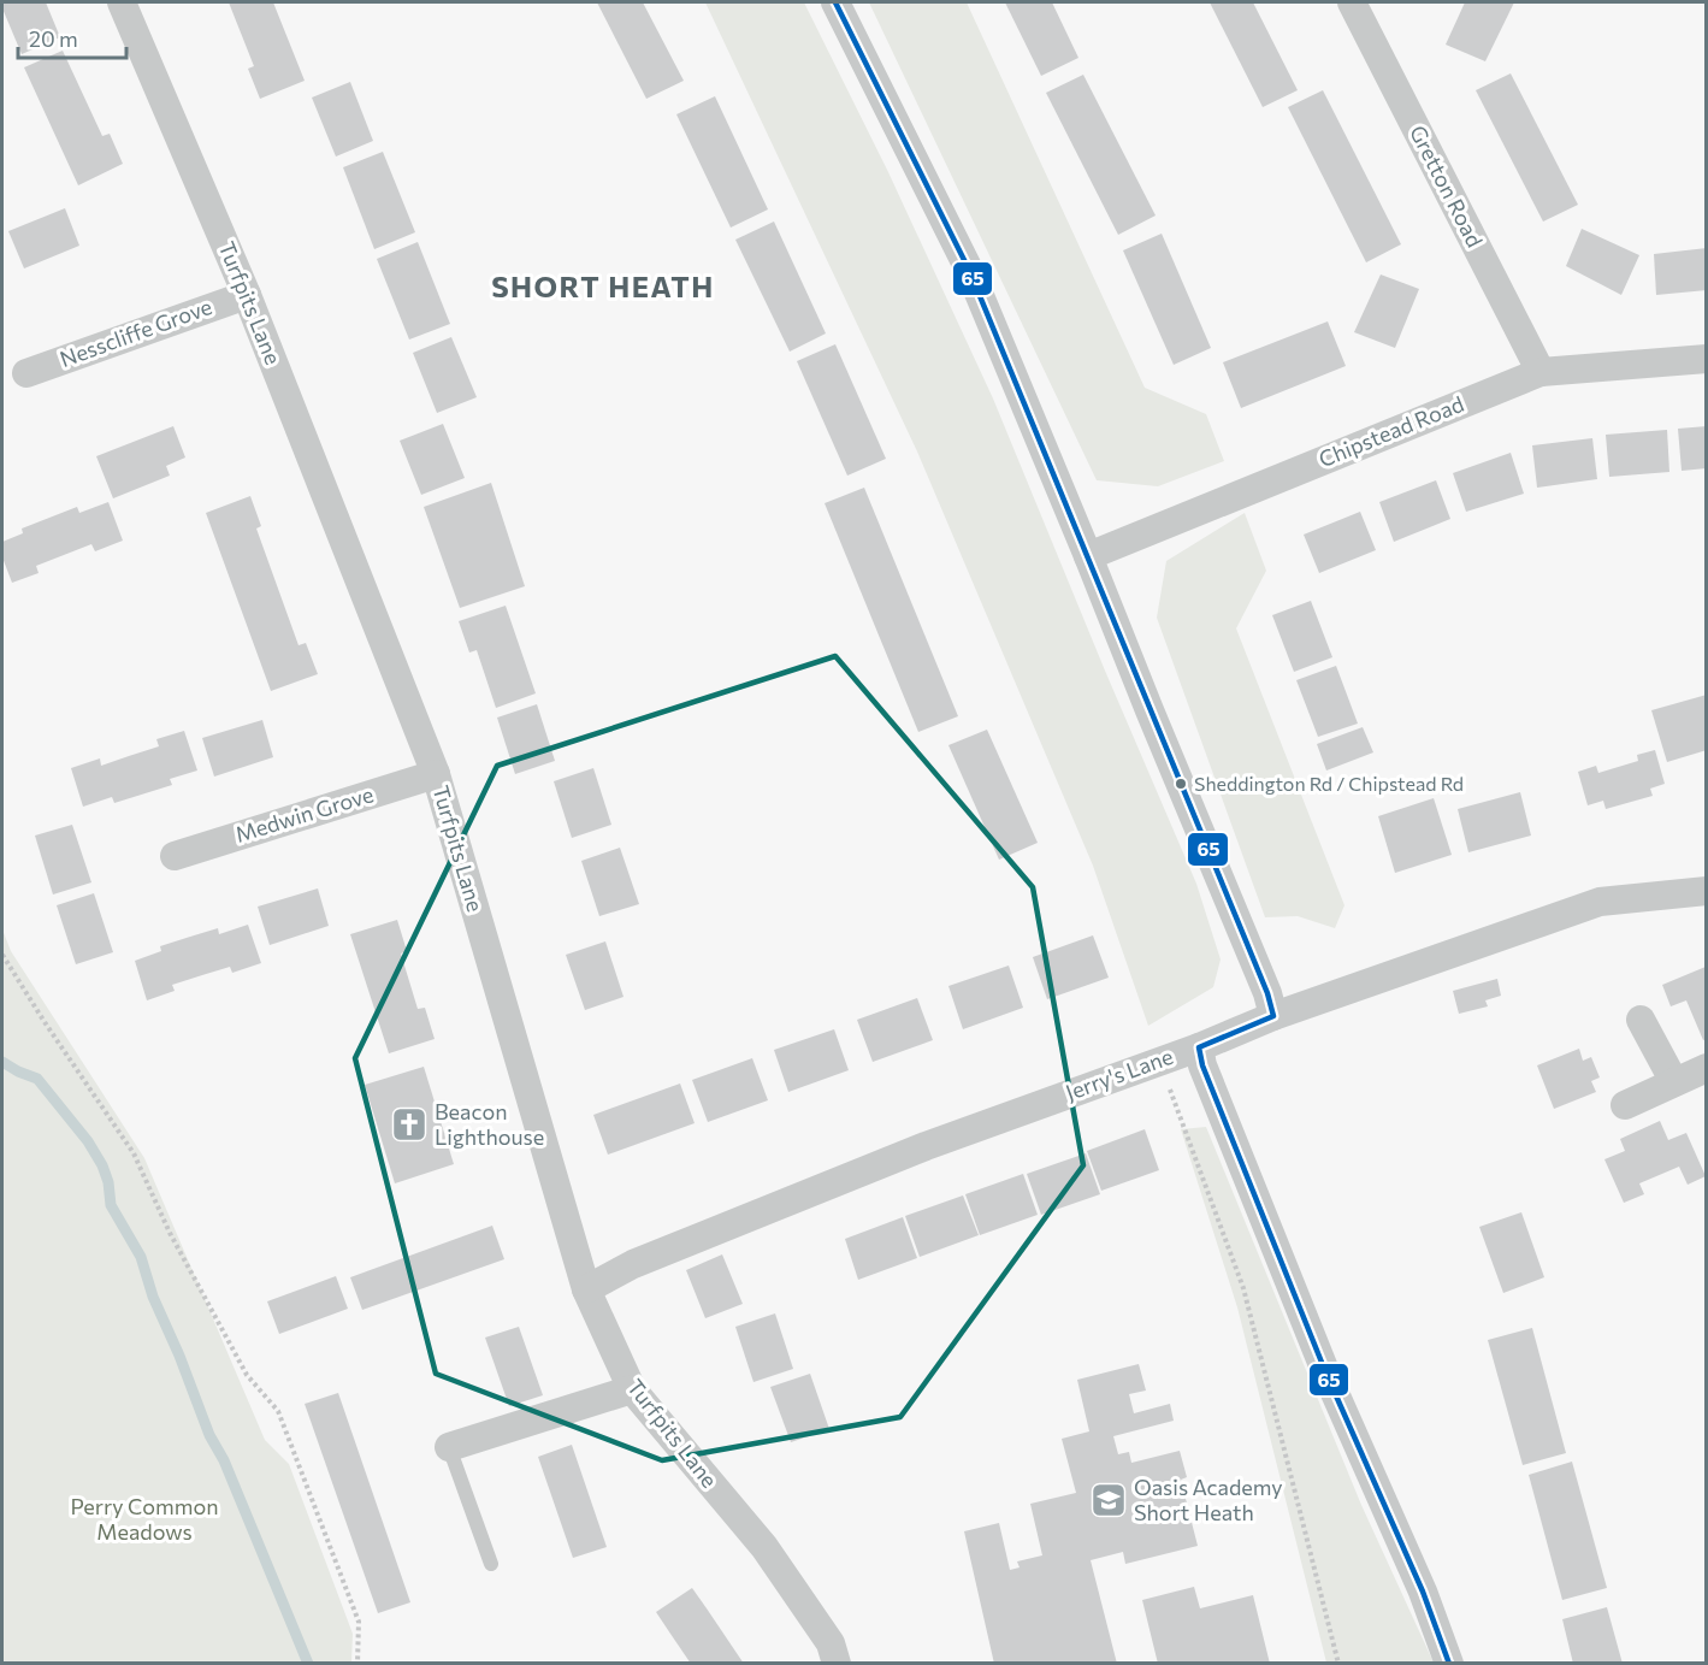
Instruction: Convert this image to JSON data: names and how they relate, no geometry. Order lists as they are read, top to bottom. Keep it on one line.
{"streets":{"street":["Gretton Road","Turfpits Lane","Nesscliffe Grove","Chipstead Road","Medwin Grove","Jerry's Lane"]},"crossings":[["Gretton Road","Chipstead Road"],["Turfpits Lane","Nesscliffe Grove"],["Turfpits Lane","Medwin Grove"],["Turfpits Lane","Jerry's Lane"]],"districts":["SHORT HEATH"],"parks":["Perry Common Meadows"],"places":{"other":["Sheddington Rd / Chipstead Rd"],"church":["Beacon Lighthouse"],"school or university":["Oasis Academy Short Heath"]},"lines":["transit line 65"],"scale_bar":"20 m"}
